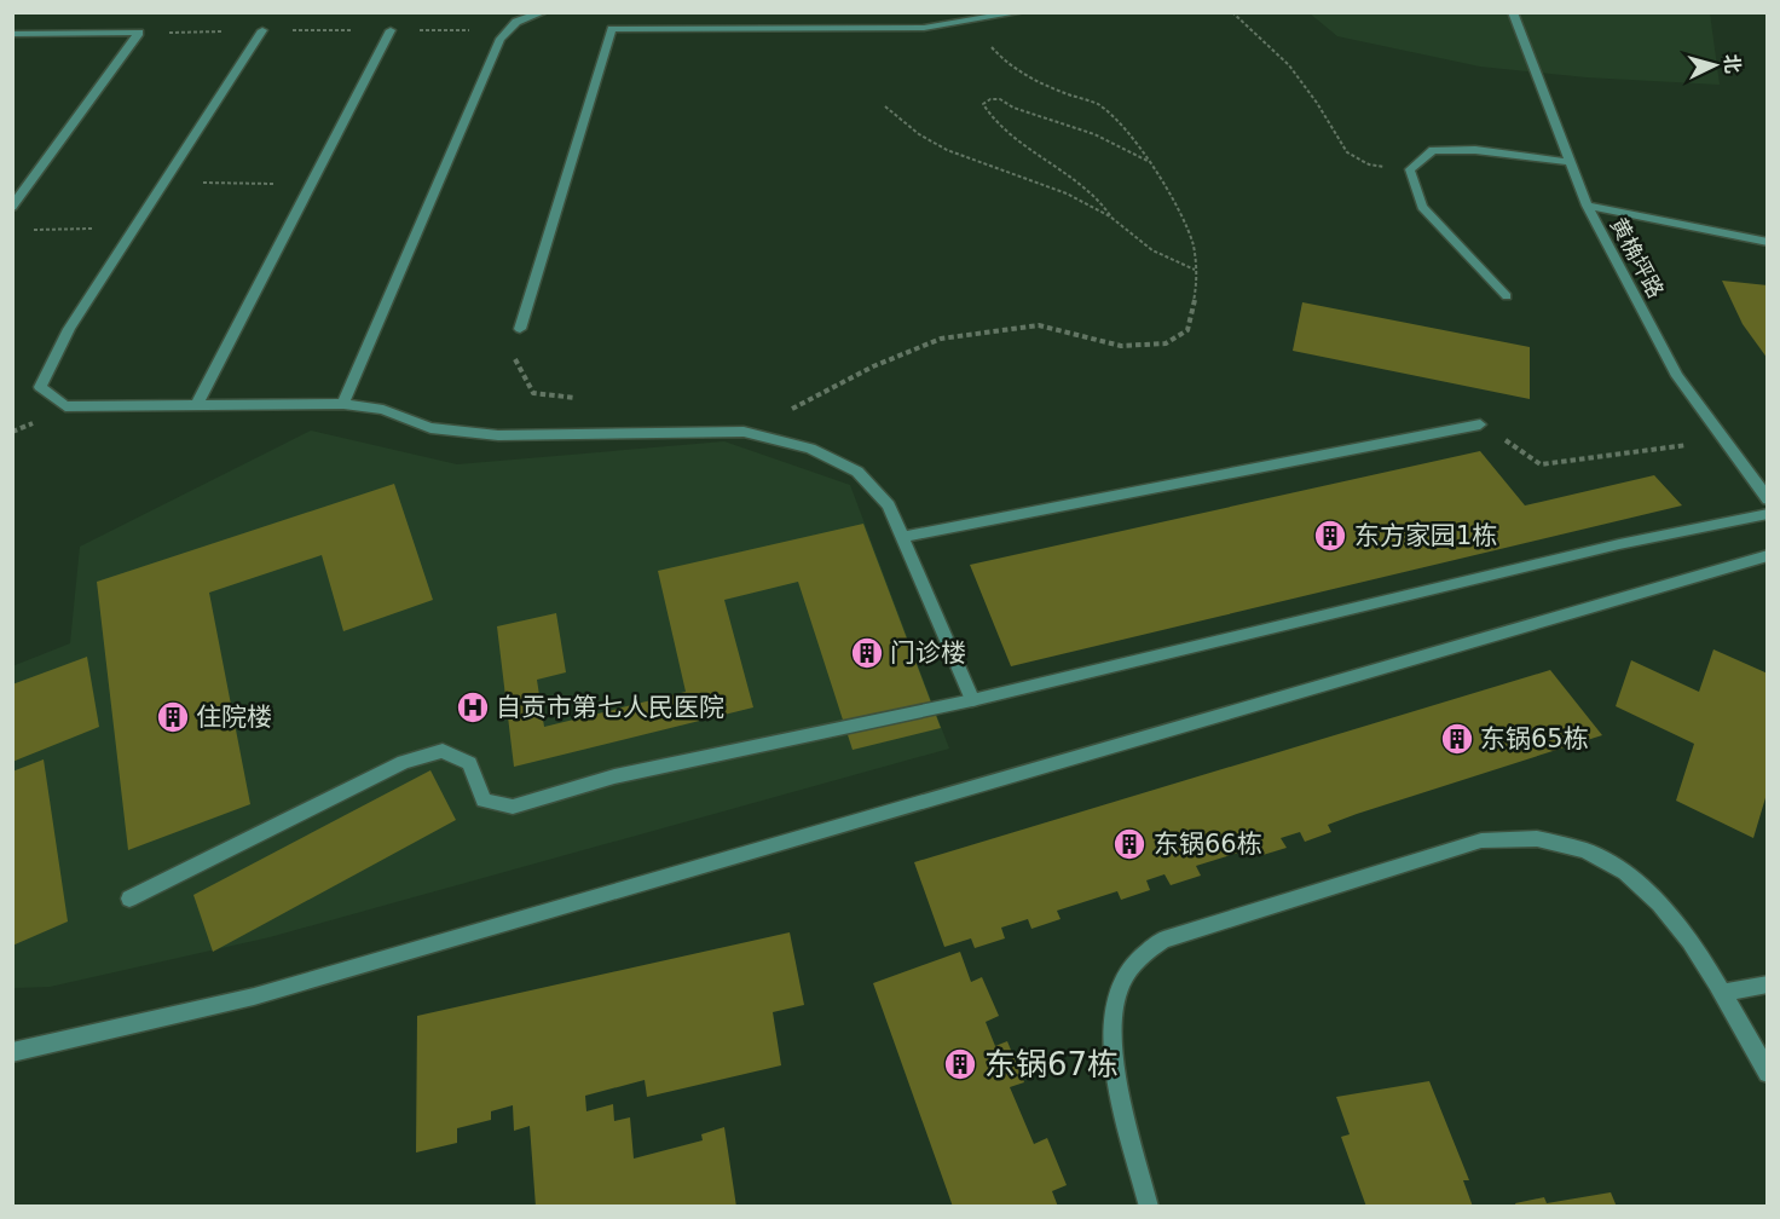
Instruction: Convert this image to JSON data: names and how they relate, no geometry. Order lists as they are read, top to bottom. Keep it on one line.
{"streets":{"street":["黄桷坪路"]},"places":{"building":["东方家园1栋","门诊楼","住院楼","东锅65栋","东锅66栋","东锅67栋"],"hospital":["自贡市第七人民医院"]},"north":"right"}
